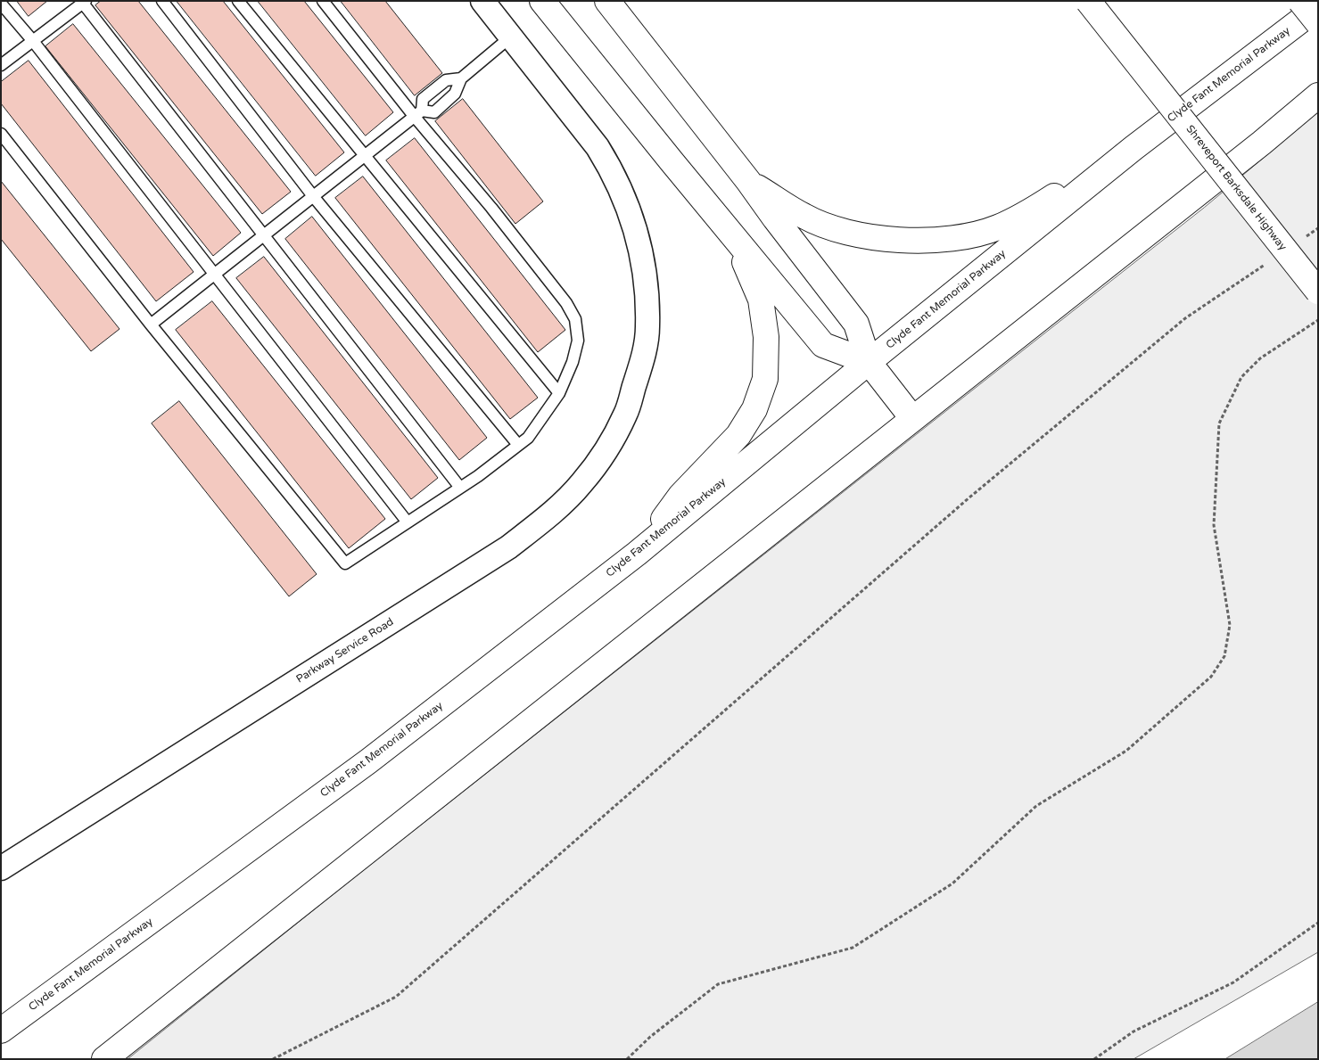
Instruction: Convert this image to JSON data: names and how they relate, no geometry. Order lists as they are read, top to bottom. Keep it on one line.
{"streets":{"main road":["Clyde Fant Memorial Parkway","Shreveport Barksdale Highway"],"street":["Parkway Service Road"]}}
